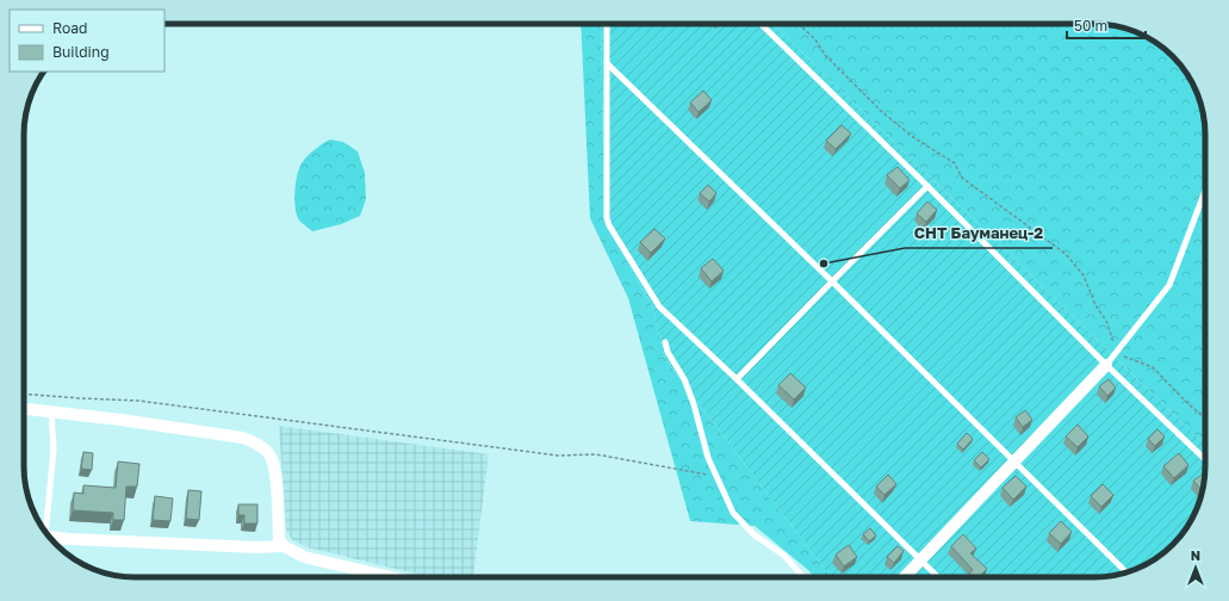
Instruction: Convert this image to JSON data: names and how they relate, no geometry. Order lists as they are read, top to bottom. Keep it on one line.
{"places":["СНТ Бауманец-2"],"legend":["Road","Building"],"scale_bar":"50 m","north":"top"}
